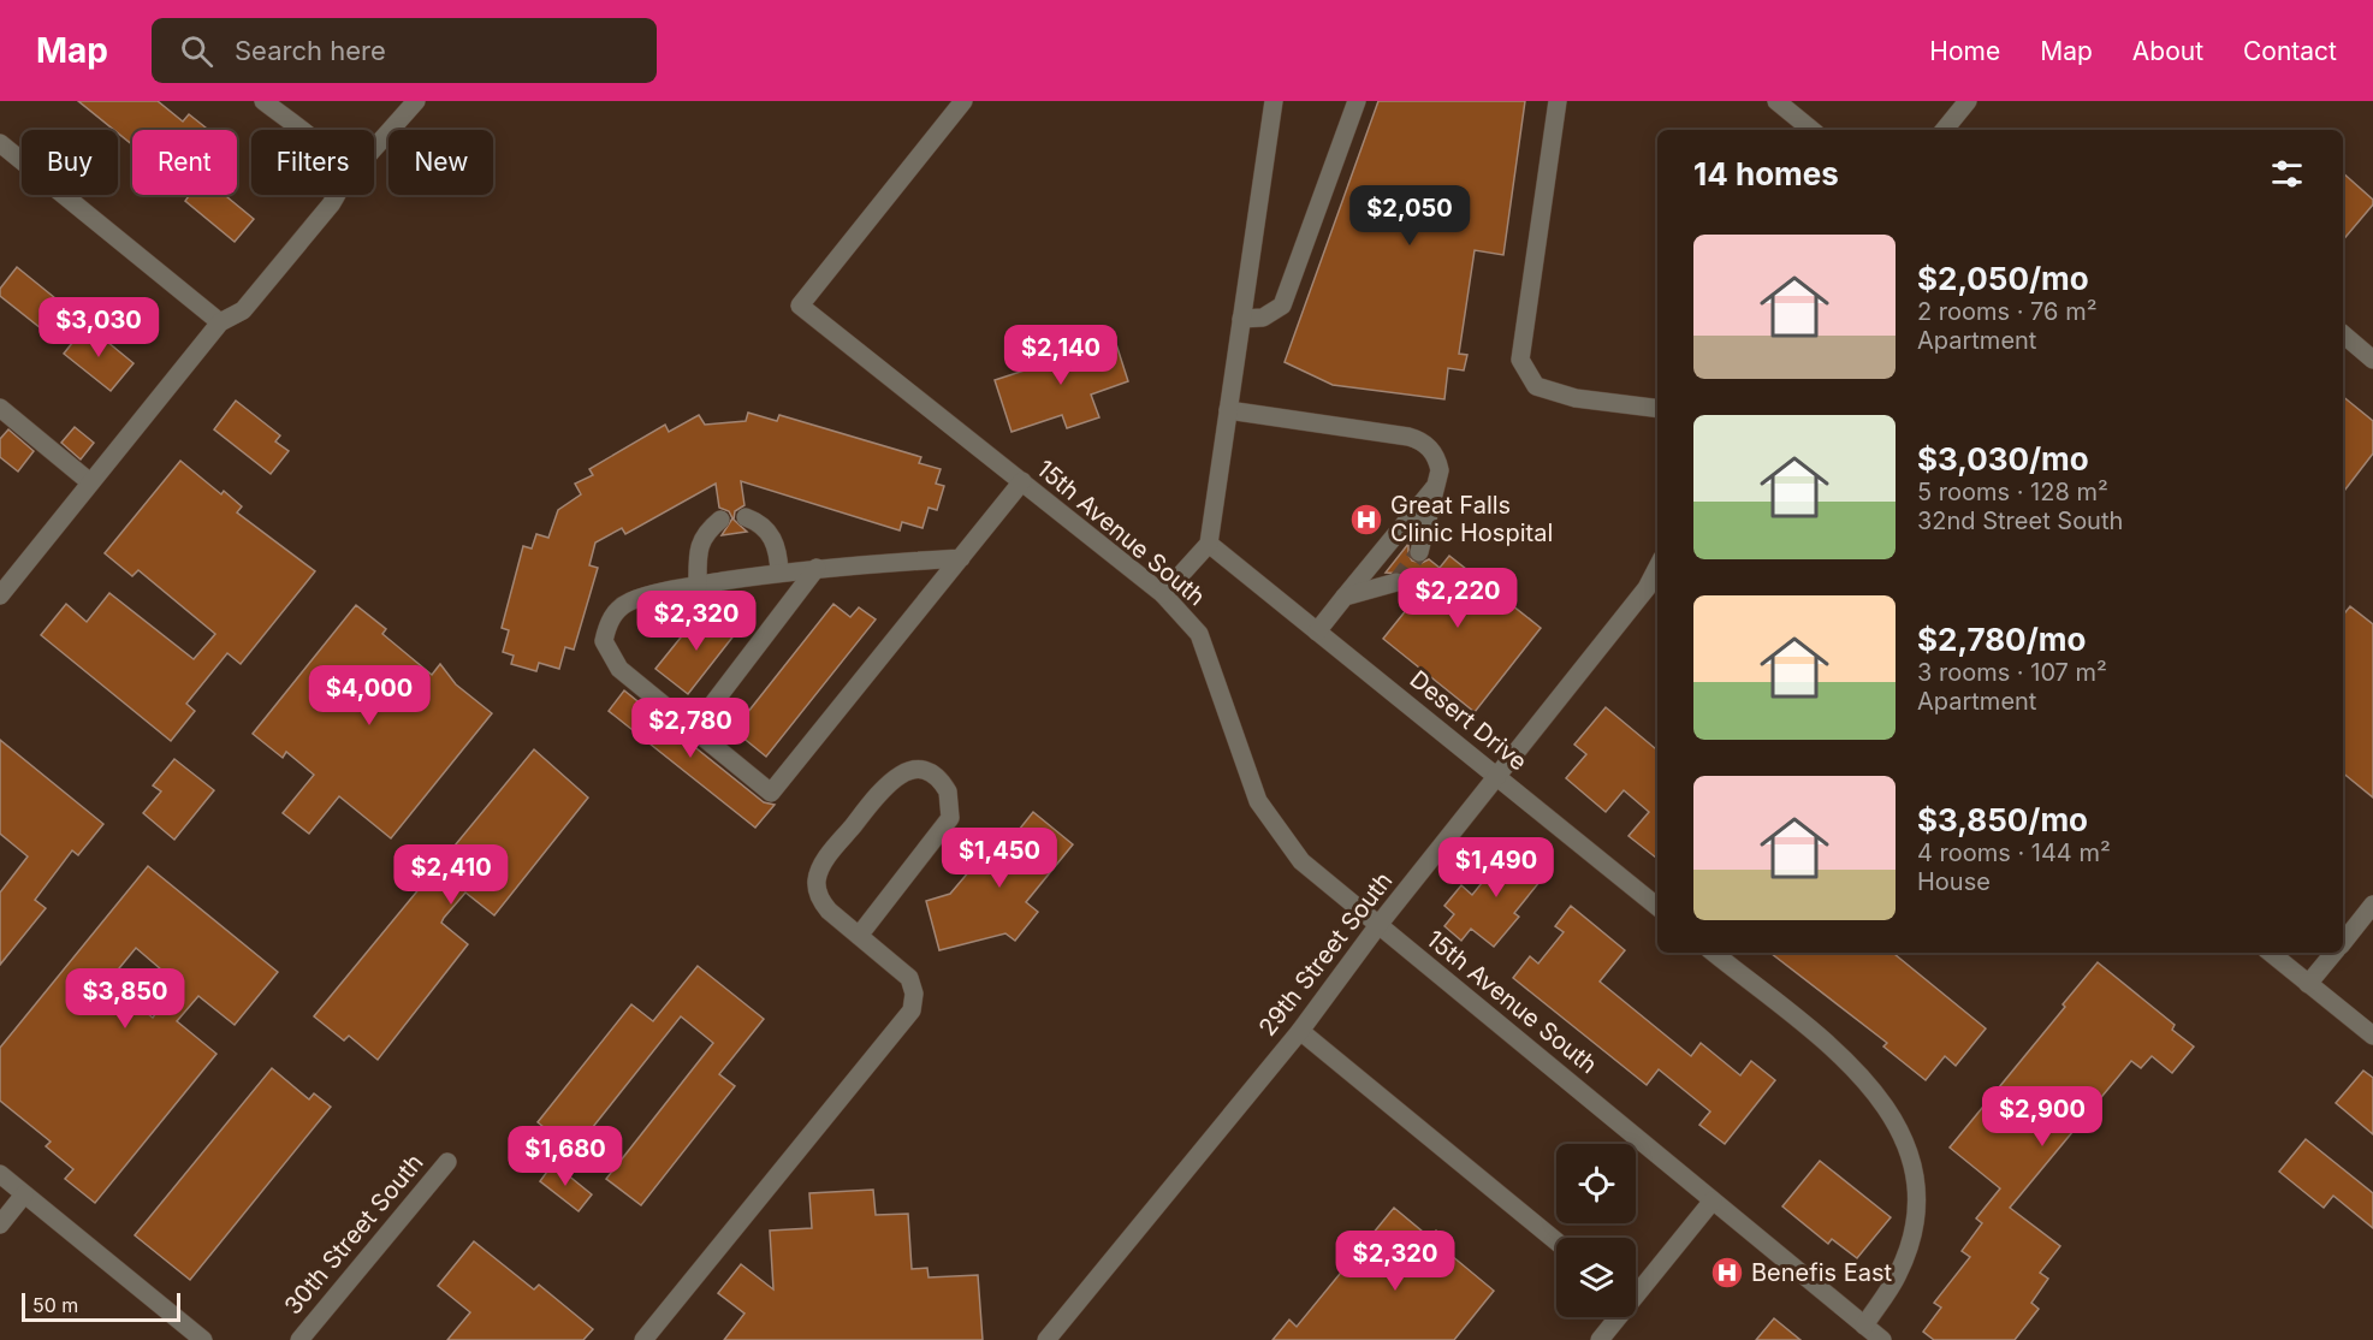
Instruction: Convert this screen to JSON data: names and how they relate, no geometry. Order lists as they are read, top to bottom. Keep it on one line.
{"streets":{"street":["15th Avenue South","Desert Drive","29th Street South","30th Street South"]},"crossings":[["15th Avenue South","29th Street South"],["Desert Drive","29th Street South"]],"places":{"hospital":["Great Falls Clinic Hospital","Benefis East"]},"scale_bar":"50 m","page":{"header":"Map","search":"Search here","nav":["Home","Map","About","Contact"],"chip":["Buy","Rent","Filters","New"],"heading":"14 homes","price":["$2,050","$3,030","$2,140","$2,220","$2,320","$4,000","$2,780","$1,450","$1,490","$2,410","$3,850","$2,900","$1,680","$2,320"],"list":[{"name":"$2,050/mo","note":"2 rooms · 76 m² · Apartment"},{"name":"$3,030/mo","note":"5 rooms · 128 m² · 32nd Street South"},{"name":"$2,780/mo","note":"3 rooms · 107 m² · Apartment"},{"name":"$3,850/mo","note":"4 rooms · 144 m² · House"}],"scale":"50 m"}}
